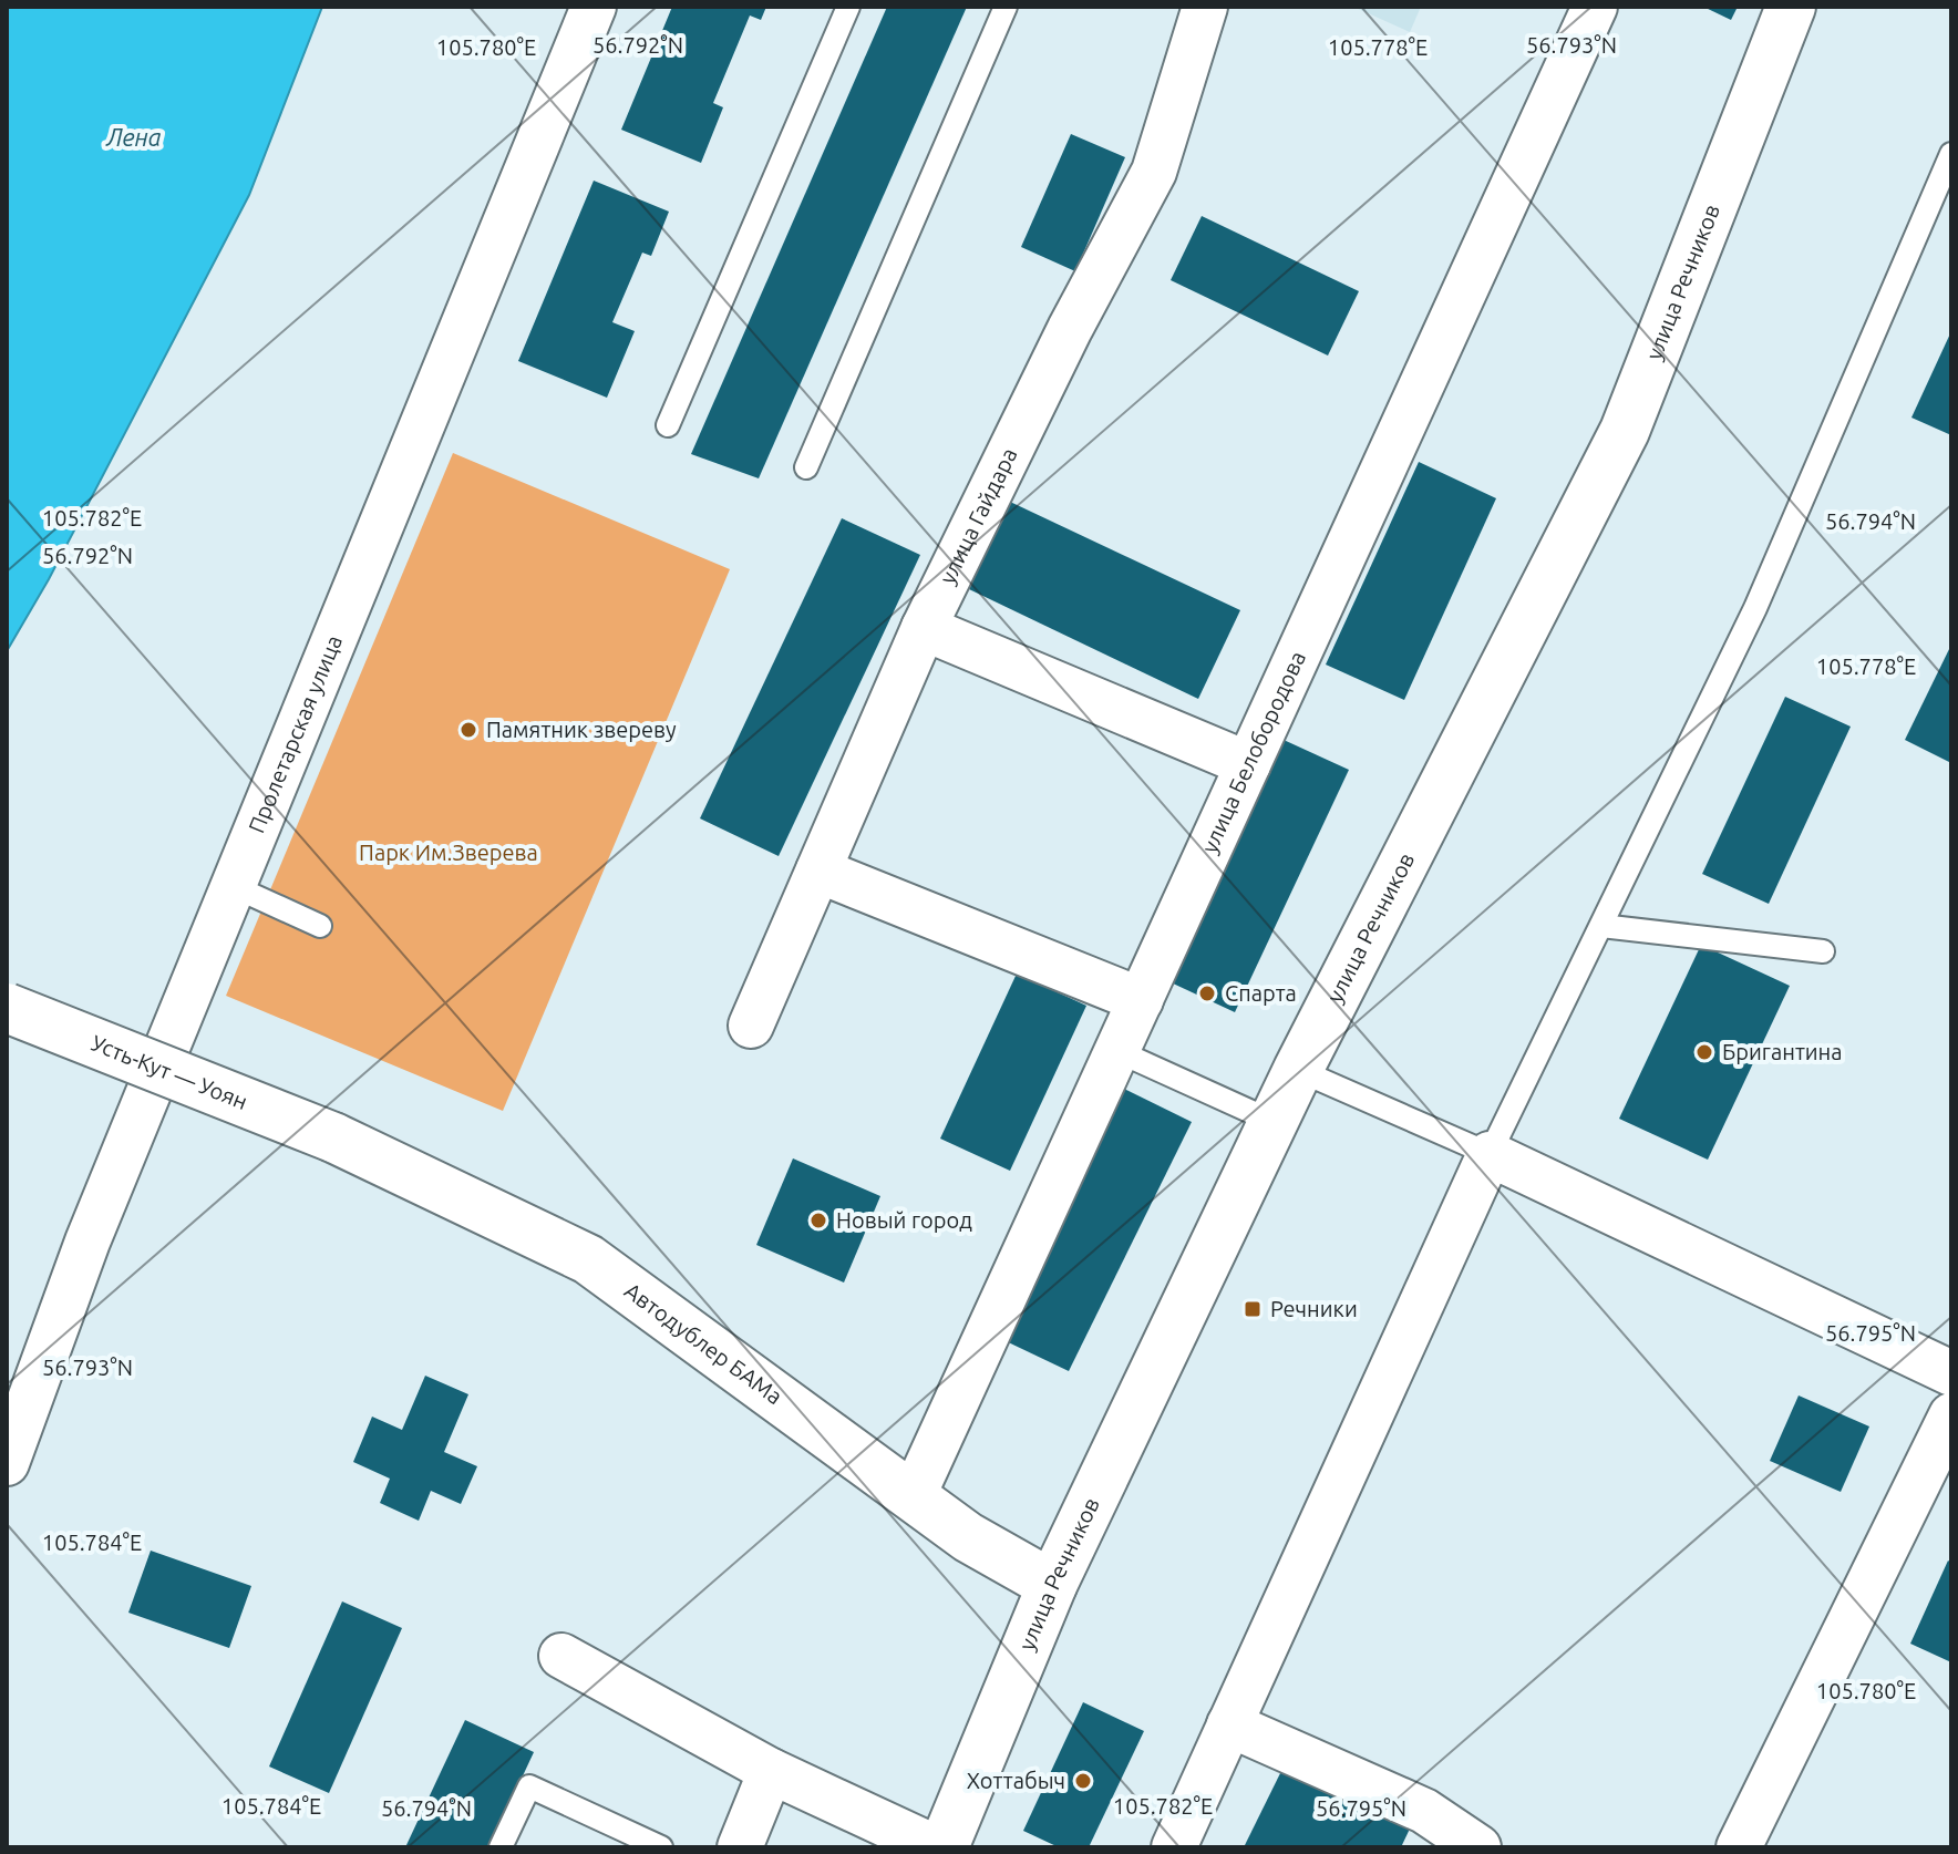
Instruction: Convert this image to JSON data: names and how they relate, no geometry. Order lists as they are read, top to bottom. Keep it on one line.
{"streets":{"main road":["улица Речников","Усть-Кут — Уоян","Автодублер БАМа"],"street":["улица Гайдара","Пролетарская улица","улица Белобородова"]},"crossings":[["улица Речников","Автодублер БАМа"],["улица Белобородова","Автодублер БАМа"],["Усть-Кут — Уоян","Автодублер БАМа"]],"water":["Лена"],"parks":["Парк Им.Зверева"],"places":{"other":["Памятник звереву","Спарта","Бригантина","Новый город","Хоттабыч"],"transit":["Речники"]},"coordinates":["56.792°N","56.793°N","105.780°E","105.778°E","105.782°E","56.794°N","56.795°N","105.784°E"]}
